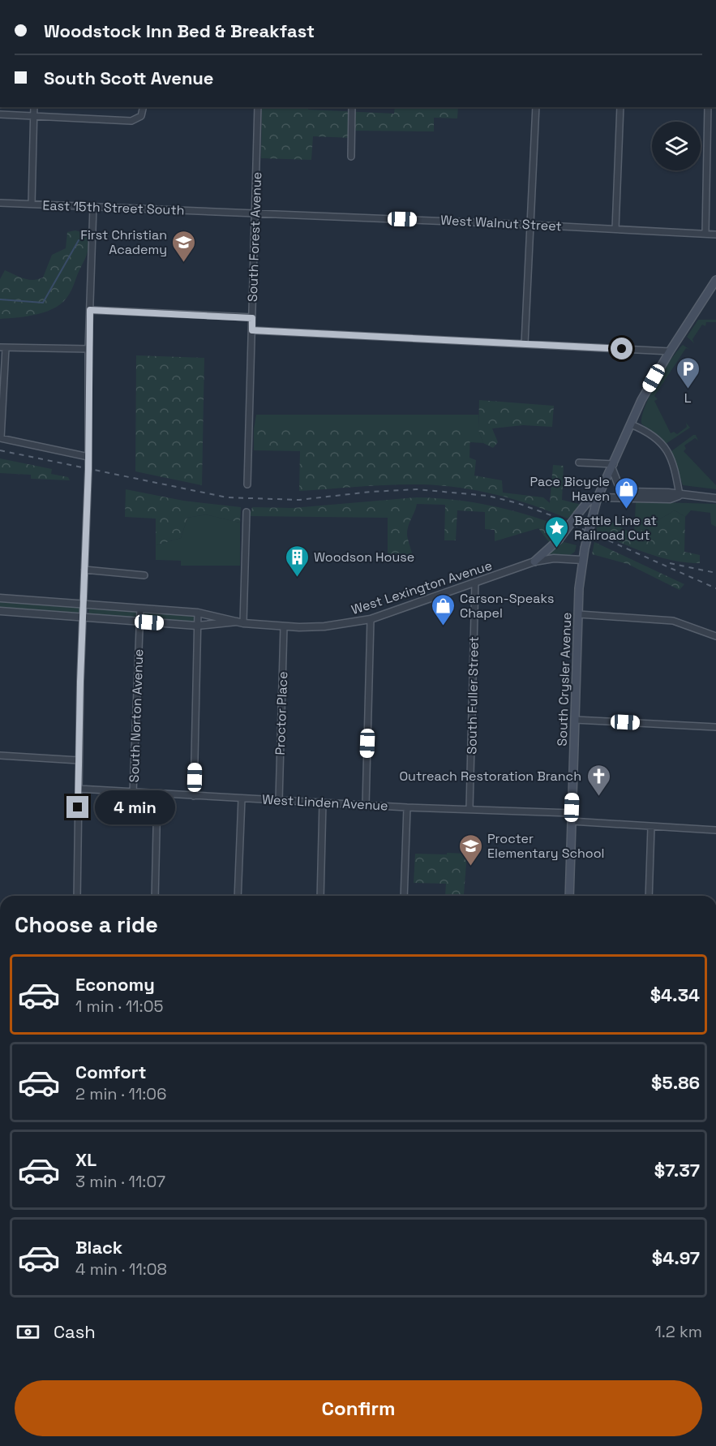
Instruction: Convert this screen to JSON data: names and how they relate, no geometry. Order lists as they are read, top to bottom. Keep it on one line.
{"streets":{"main road":["South Crysler Avenue"],"street":["East 15th Street South","West Walnut Street","South Forest Avenue","West Lexington Avenue","South Fuller Street","Proctor Place","South Norton Avenue","West Linden Avenue"]},"crossings":[["East 15th Street South","West Walnut Street"],["West Walnut Street","South Forest Avenue"],["West Lexington Avenue","South Crysler Avenue"],["West Lexington Avenue","South Fuller Street"],["West Lexington Avenue","Proctor Place"],["South Crysler Avenue","West Linden Avenue"],["South Fuller Street","West Linden Avenue"],["Proctor Place","West Linden Avenue"],["South Norton Avenue","West Linden Avenue"]],"places":{"school or university":["First Christian Academy","Procter Elementary School"],"parking":["L"],"shop":["Pace Bicycle Haven","Carson-Speaks Chapel"],"place":["Battle Line at Railroad Cut"],"building":["Woodson House"],"church":["Outreach Restoration Branch"]},"page":{"banner":["Woodstock Inn Bed & Breakfast","South Scott Avenue"],"bubble":"4 min","heading":"Choose a ride","list":[{"name":"Economy","note":"1 min · 11:05","value":"$4.34"},{"name":"Comfort","note":"2 min · 11:06","value":"$5.86"},{"name":"XL","note":"3 min · 11:07","value":"$7.37"},{"name":"Black","note":"4 min · 11:08","value":"$4.97"}],"pay":["Cash","1.2 km"],"buttons":"Confirm"}}
